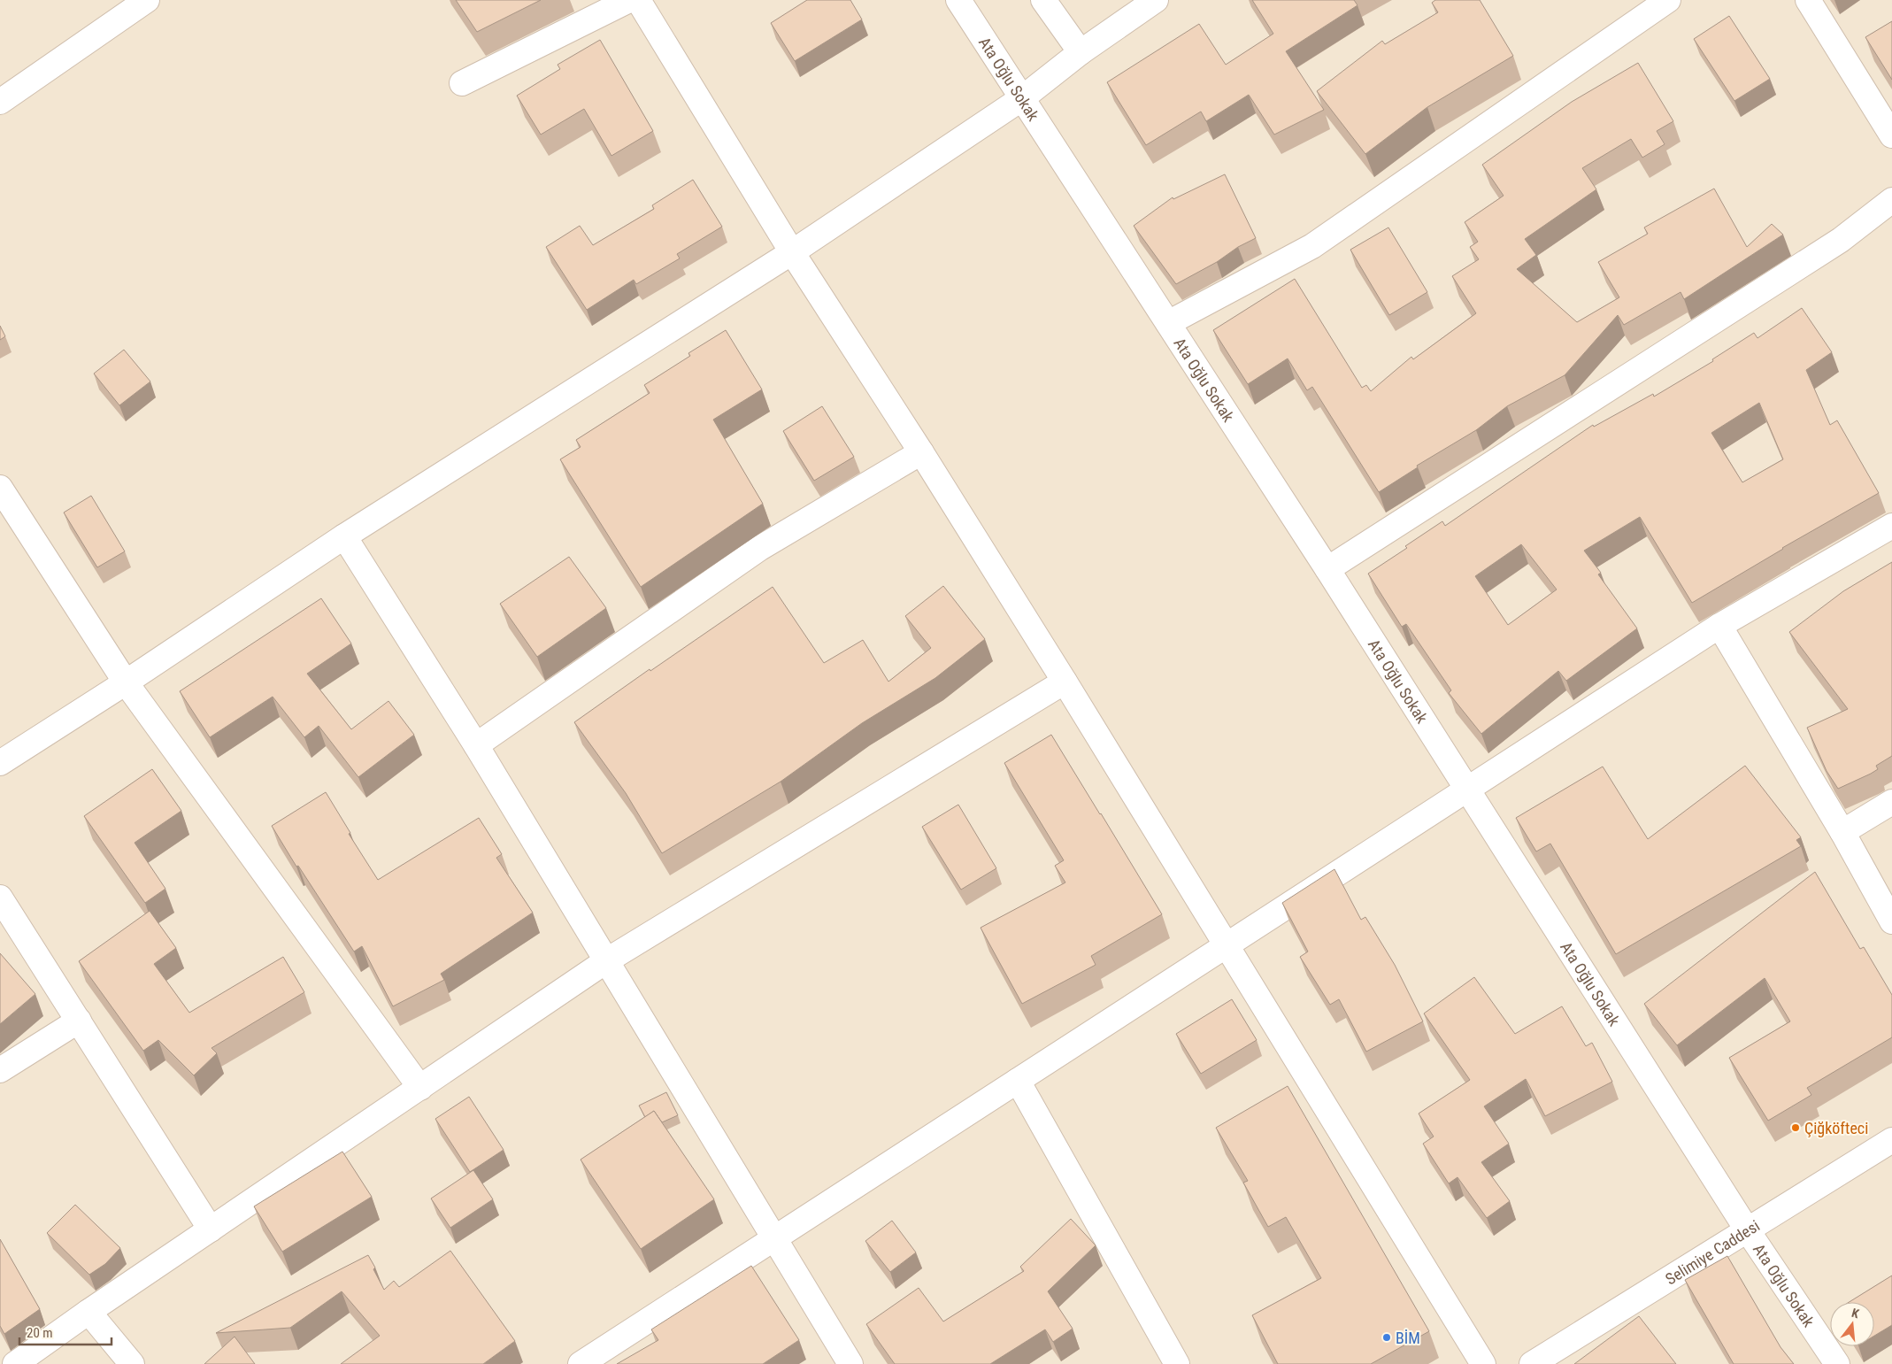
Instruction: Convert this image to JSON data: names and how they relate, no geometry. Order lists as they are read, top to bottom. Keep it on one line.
{"streets":{"street":["Ata Oğlu Sokak","Selimiye Caddesi"]},"crossings":[["Ata Oğlu Sokak","Selimiye Caddesi"]],"places":["Çiğköfteci","BİM"],"scale_bar":"20 m","north":"top"}
